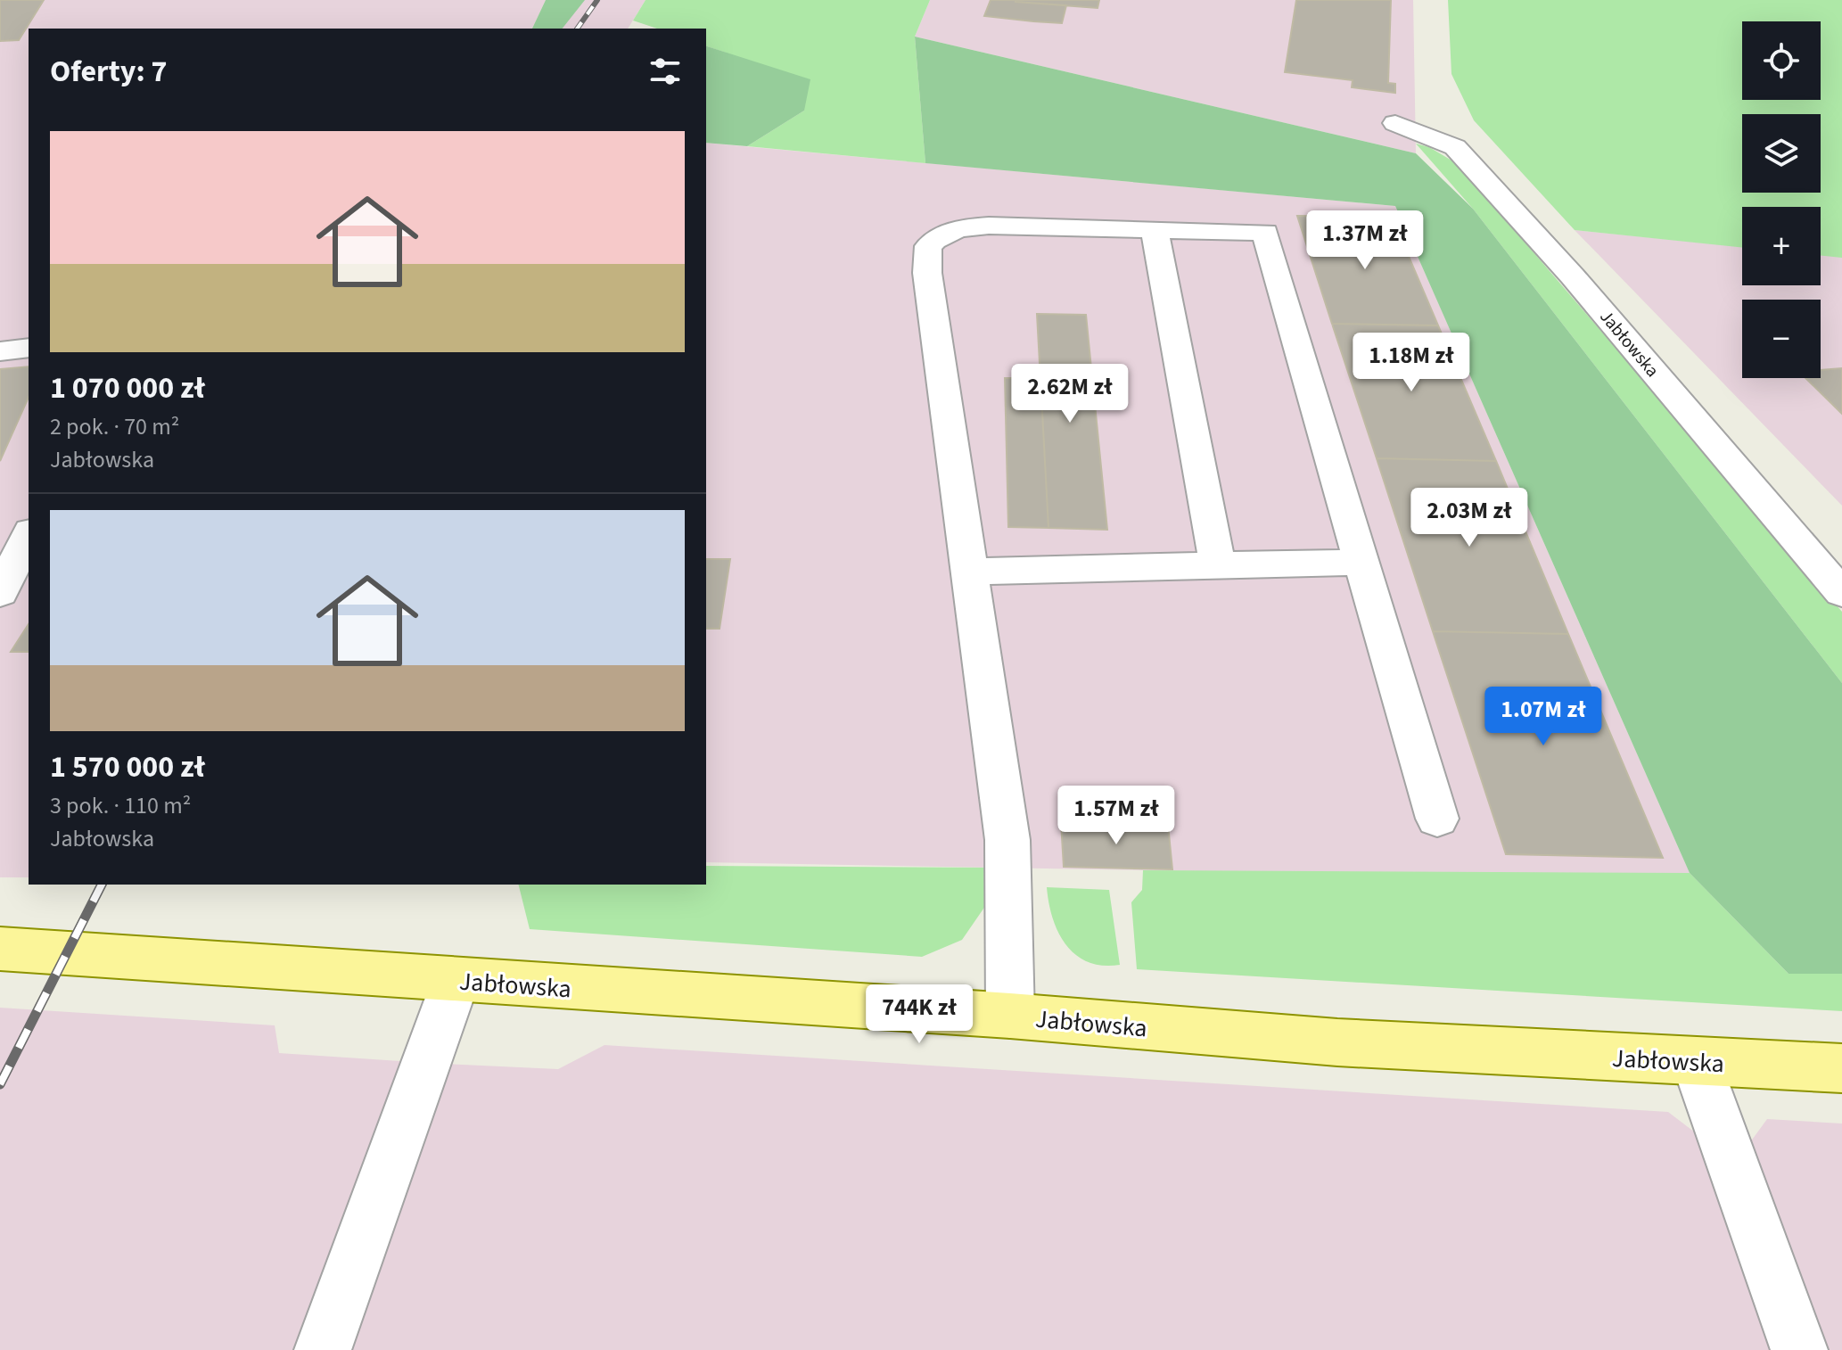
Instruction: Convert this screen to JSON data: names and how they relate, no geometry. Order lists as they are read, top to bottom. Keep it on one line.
{"streets":{"main road":["Jabłowska"]},"page":{"map_buttons":["+","−"],"heading":"Oferty: 7","list":[{"name":"1 070 000 zł","note":"2 pok. · 70 m² · Jabłowska"},{"name":"1 570 000 zł","note":"3 pok. · 110 m² · Jabłowska"}],"price":["1.37M zł","1.18M zł","2.62M zł","2.03M zł","1.07M zł","1.57M zł","744K zł"]}}
